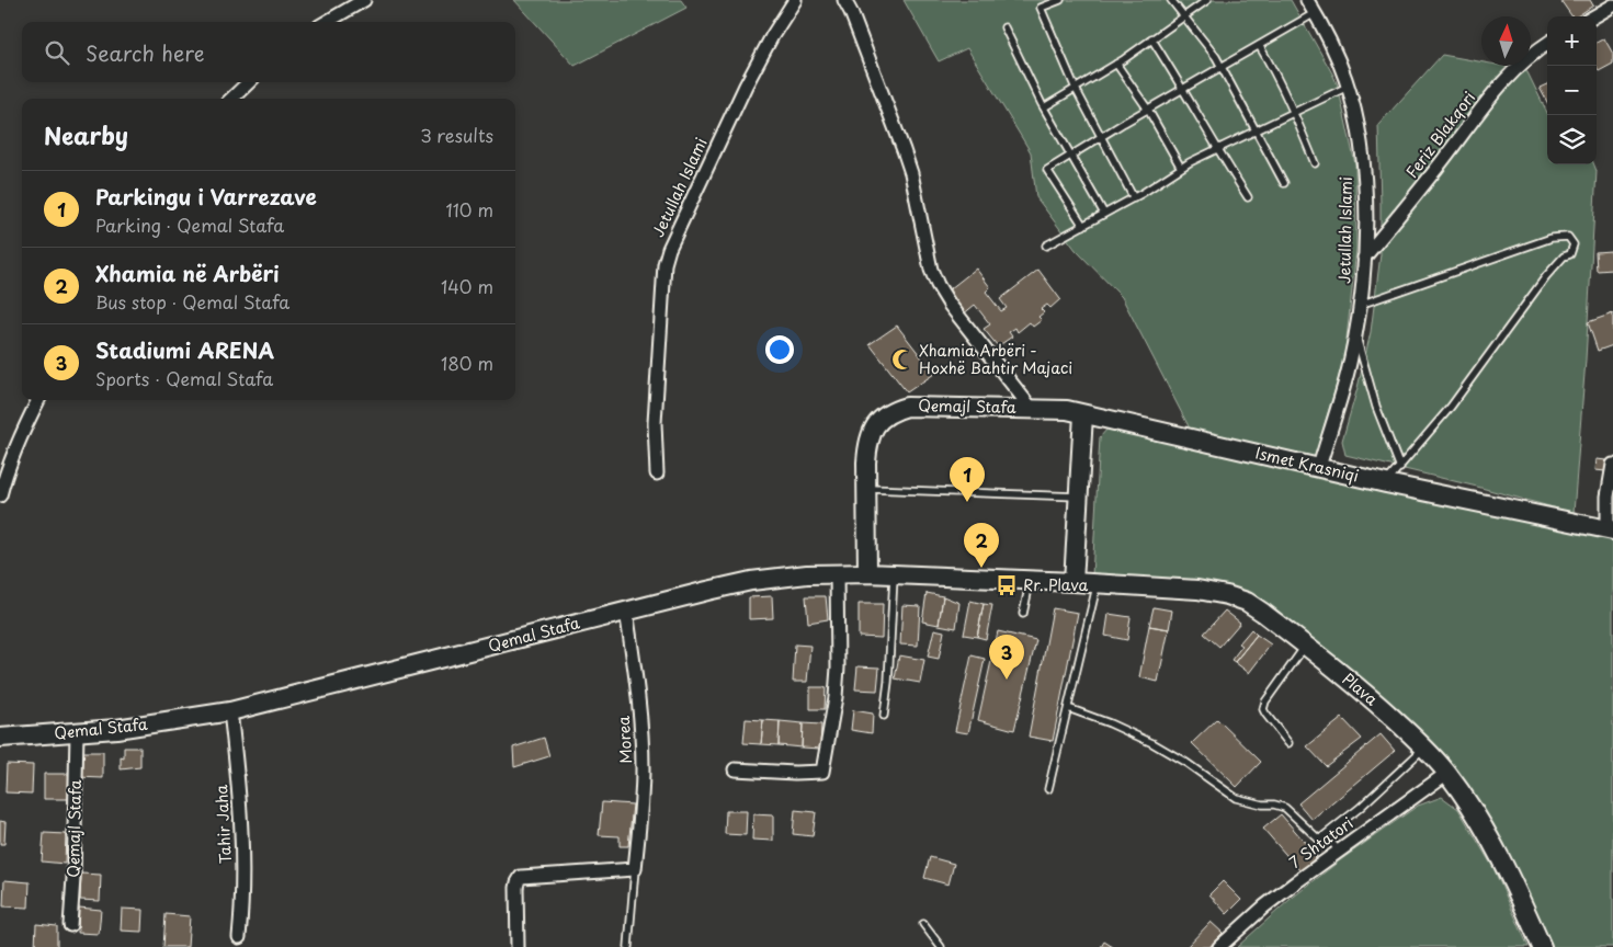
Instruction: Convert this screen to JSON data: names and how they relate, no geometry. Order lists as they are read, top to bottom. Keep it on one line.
{"streets":{"street":["Feriz Blakqori","Jetullah Islami","Qemajl Stafa","Ismet Krasniqi","Qemal Stafa","Plava","Morea","Tahir Jaha","7 Shtatori"]},"crossings":[["Feriz Blakqori","Jetullah Islami"],["Jetullah Islami","Ismet Krasniqi"],["Qemajl Stafa","Ismet Krasniqi"],["Qemajl Stafa","Qemal Stafa"],["Qemal Stafa","Plava"],["Qemal Stafa","Morea"],["Qemal Stafa","Tahir Jaha"],["Plava","7 Shtatori"]],"places":{"mosque":["Xhamia Arbëri - Hoxhë Bahtir Majaci"],"bus stop":["Rr. Plava"]},"north":"top","page":{"map_buttons":["+","−"],"search":"Search here","heading":["Nearby","3 results"],"list":[{"mark":"1","name":"Parkingu i Varrezave","note":"Parking · Qemal Stafa","value":"110 m"},{"mark":"2","name":"Xhamia në Arbëri","note":"Bus stop · Qemal Stafa","value":"140 m"},{"mark":"3","name":"Stadiumi ARENA","note":"Sports · Qemal Stafa","value":"180 m"}],"pins":["1","2","3"]}}
